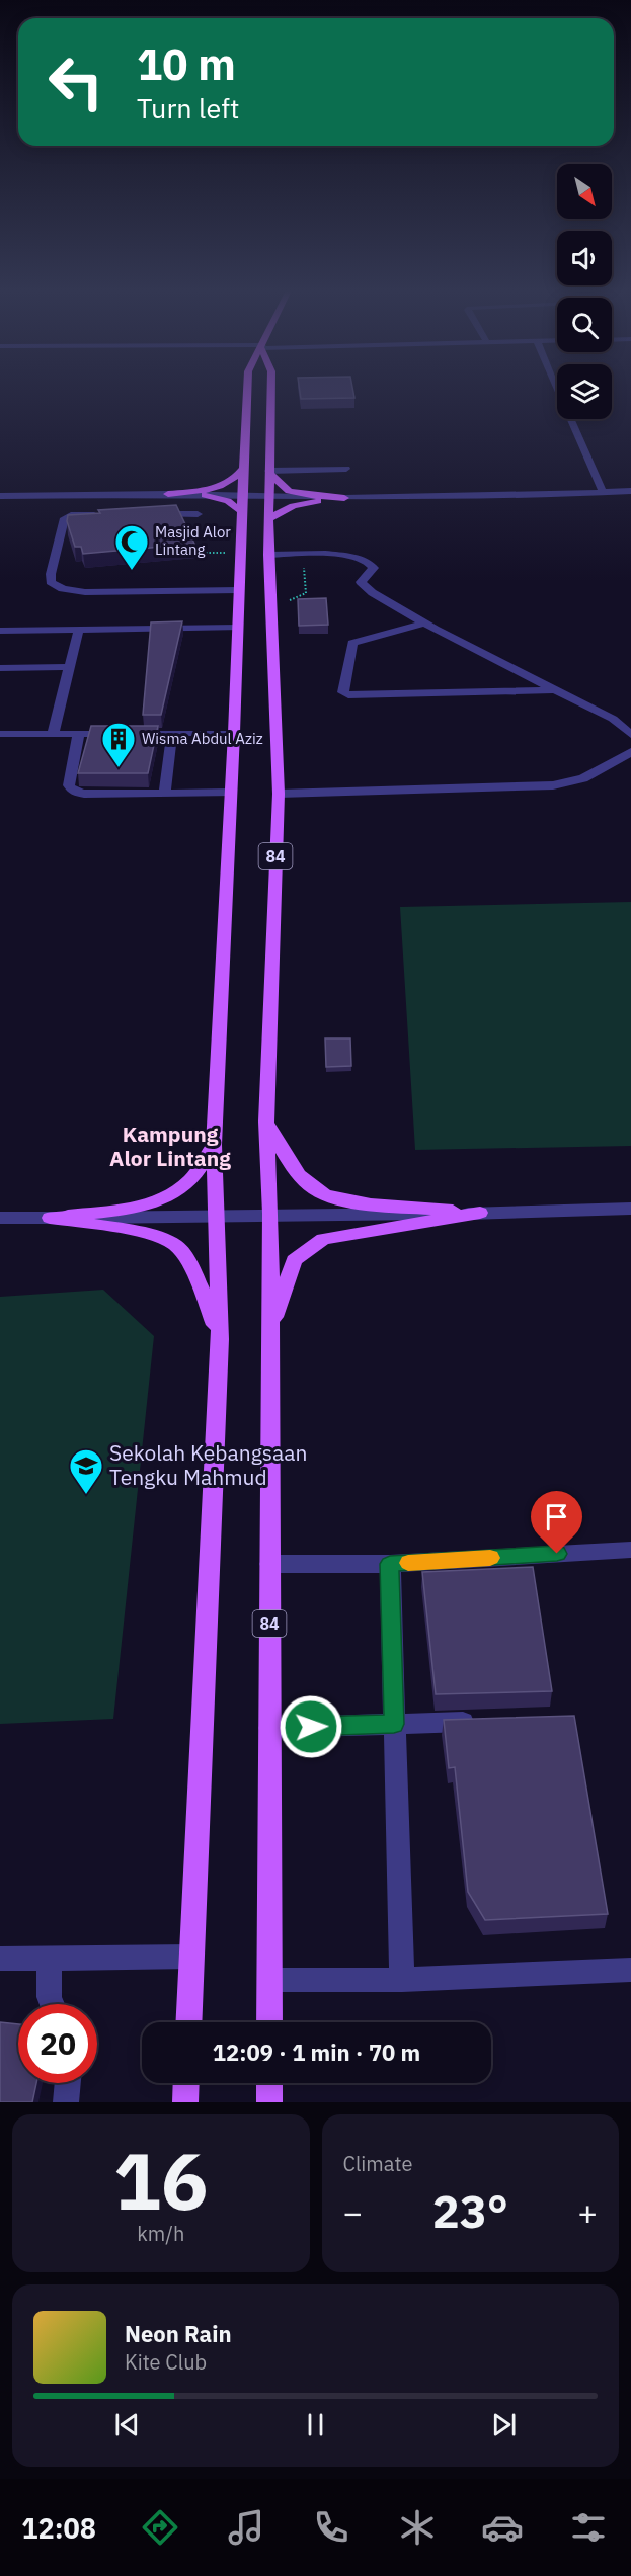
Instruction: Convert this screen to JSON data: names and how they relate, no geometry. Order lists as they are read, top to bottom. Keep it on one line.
{"streets":{"main road":["84"]},"districts":["Kampung Alor Lintang"],"places":{"mosque":["Masjid Alor Lintang"],"building":["Wisma Abdul Aziz"],"school or university":["Sekolah Kebangsaan Tengku Mahmud"]},"north":"bottom right","page":{"turn":["10 m","Turn left"],"limit":"20","trip":"12:09 · 1 min · 70 m","tile":[["16","km/h"],"Climate"],"heat":["−","23°","+"],"song":["Neon Rain","Kite Club"],"tabs":"12:08"}}
